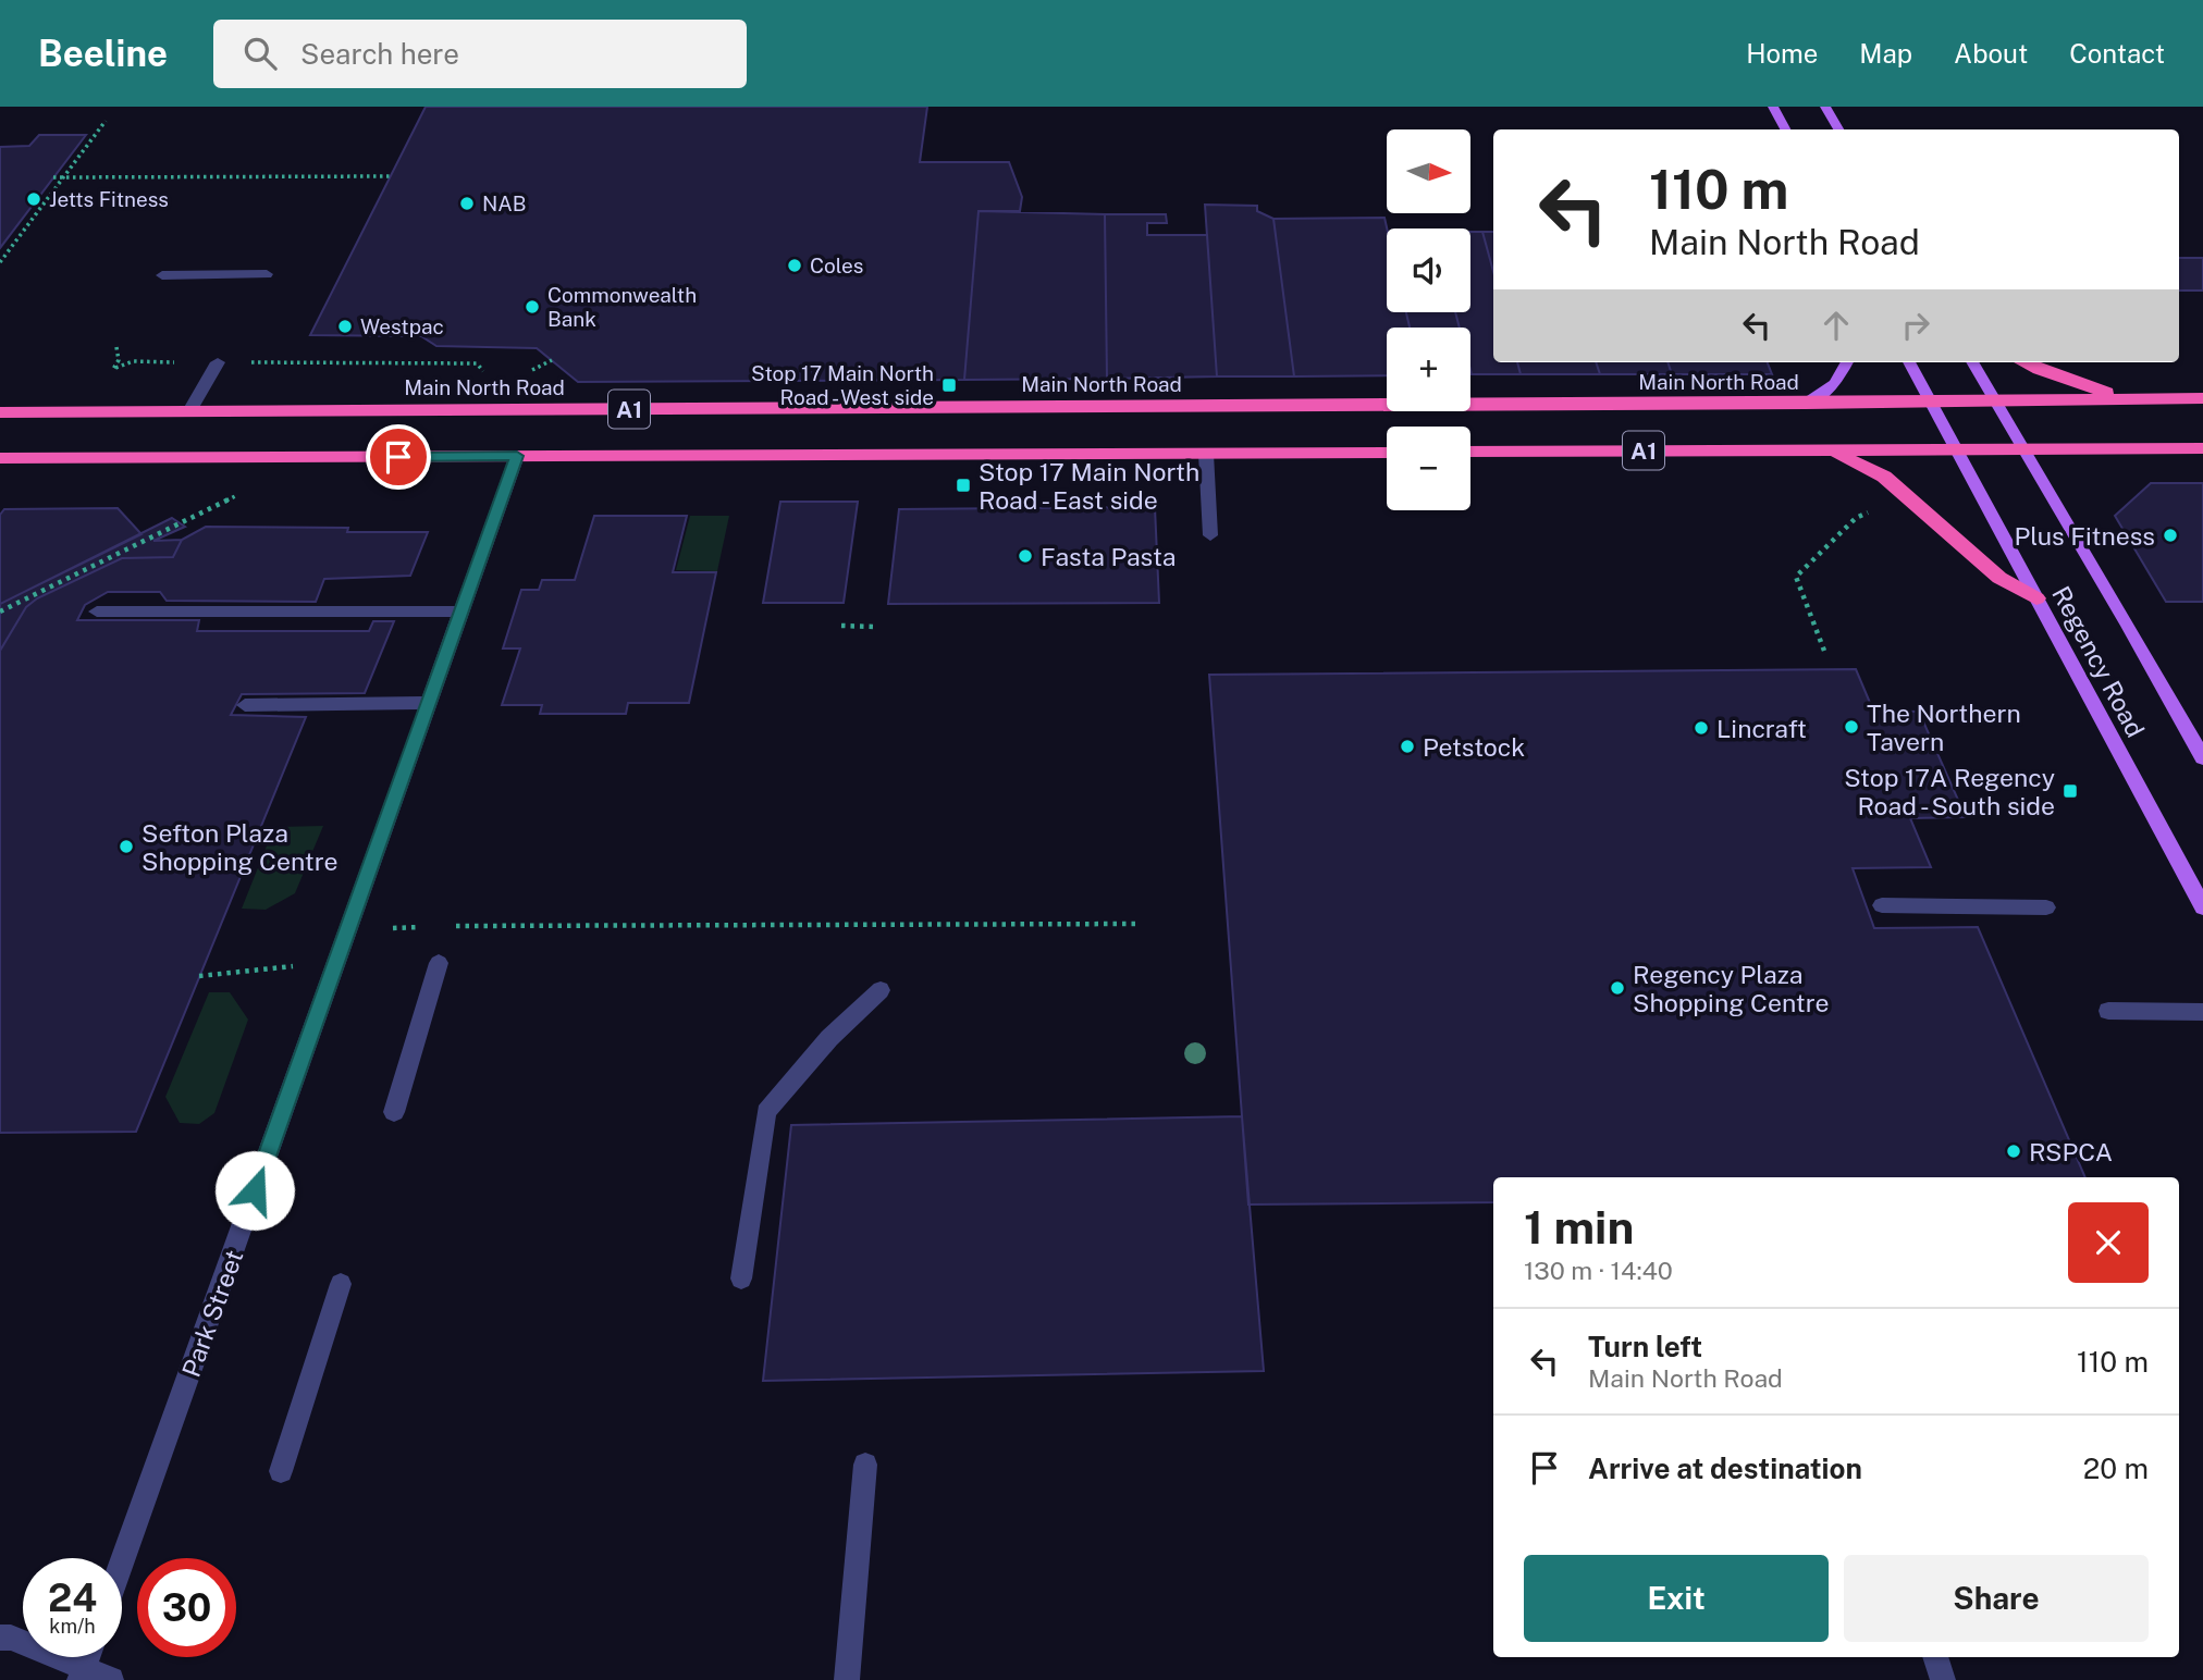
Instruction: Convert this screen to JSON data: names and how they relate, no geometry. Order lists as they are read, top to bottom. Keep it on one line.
{"streets":{"highway":["Main North Road","A1"],"main road":["Regency Road"],"street":["Park Street"]},"crossings":[["Main North Road","Regency Road"],["A1","Regency Road"],["A1","Park Street"]],"places":{"other":["Jetts Fitness","NAB","Coles","Commonwealth Bank","Westpac","Plus Fitness","Fasta Pasta","The Northern Tavern","Lincraft","Petstock","Sefton Plaza Shopping Centre","Regency Plaza Shopping Centre","RSPCA"],"transit":["Stop 17 Main North Road - West side","Stop 17 Main North Road - East side","Stop 17A Regency Road - South side"]},"north":"right","page":{"header":"Beeline","search":"Search here","nav":["Home","Map","About","Contact"],"map_buttons":["+","−"],"turn":["110 m","Main North Road"],"heading":["1 min","130 m · 14:40"],"list":[{"name":"Turn left","note":"Main North Road","value":"110 m"},{"name":"Arrive at destination","value":"20 m"}],"buttons":["Exit","Share"],"speed":"24 km/h","limit":"30"}}
